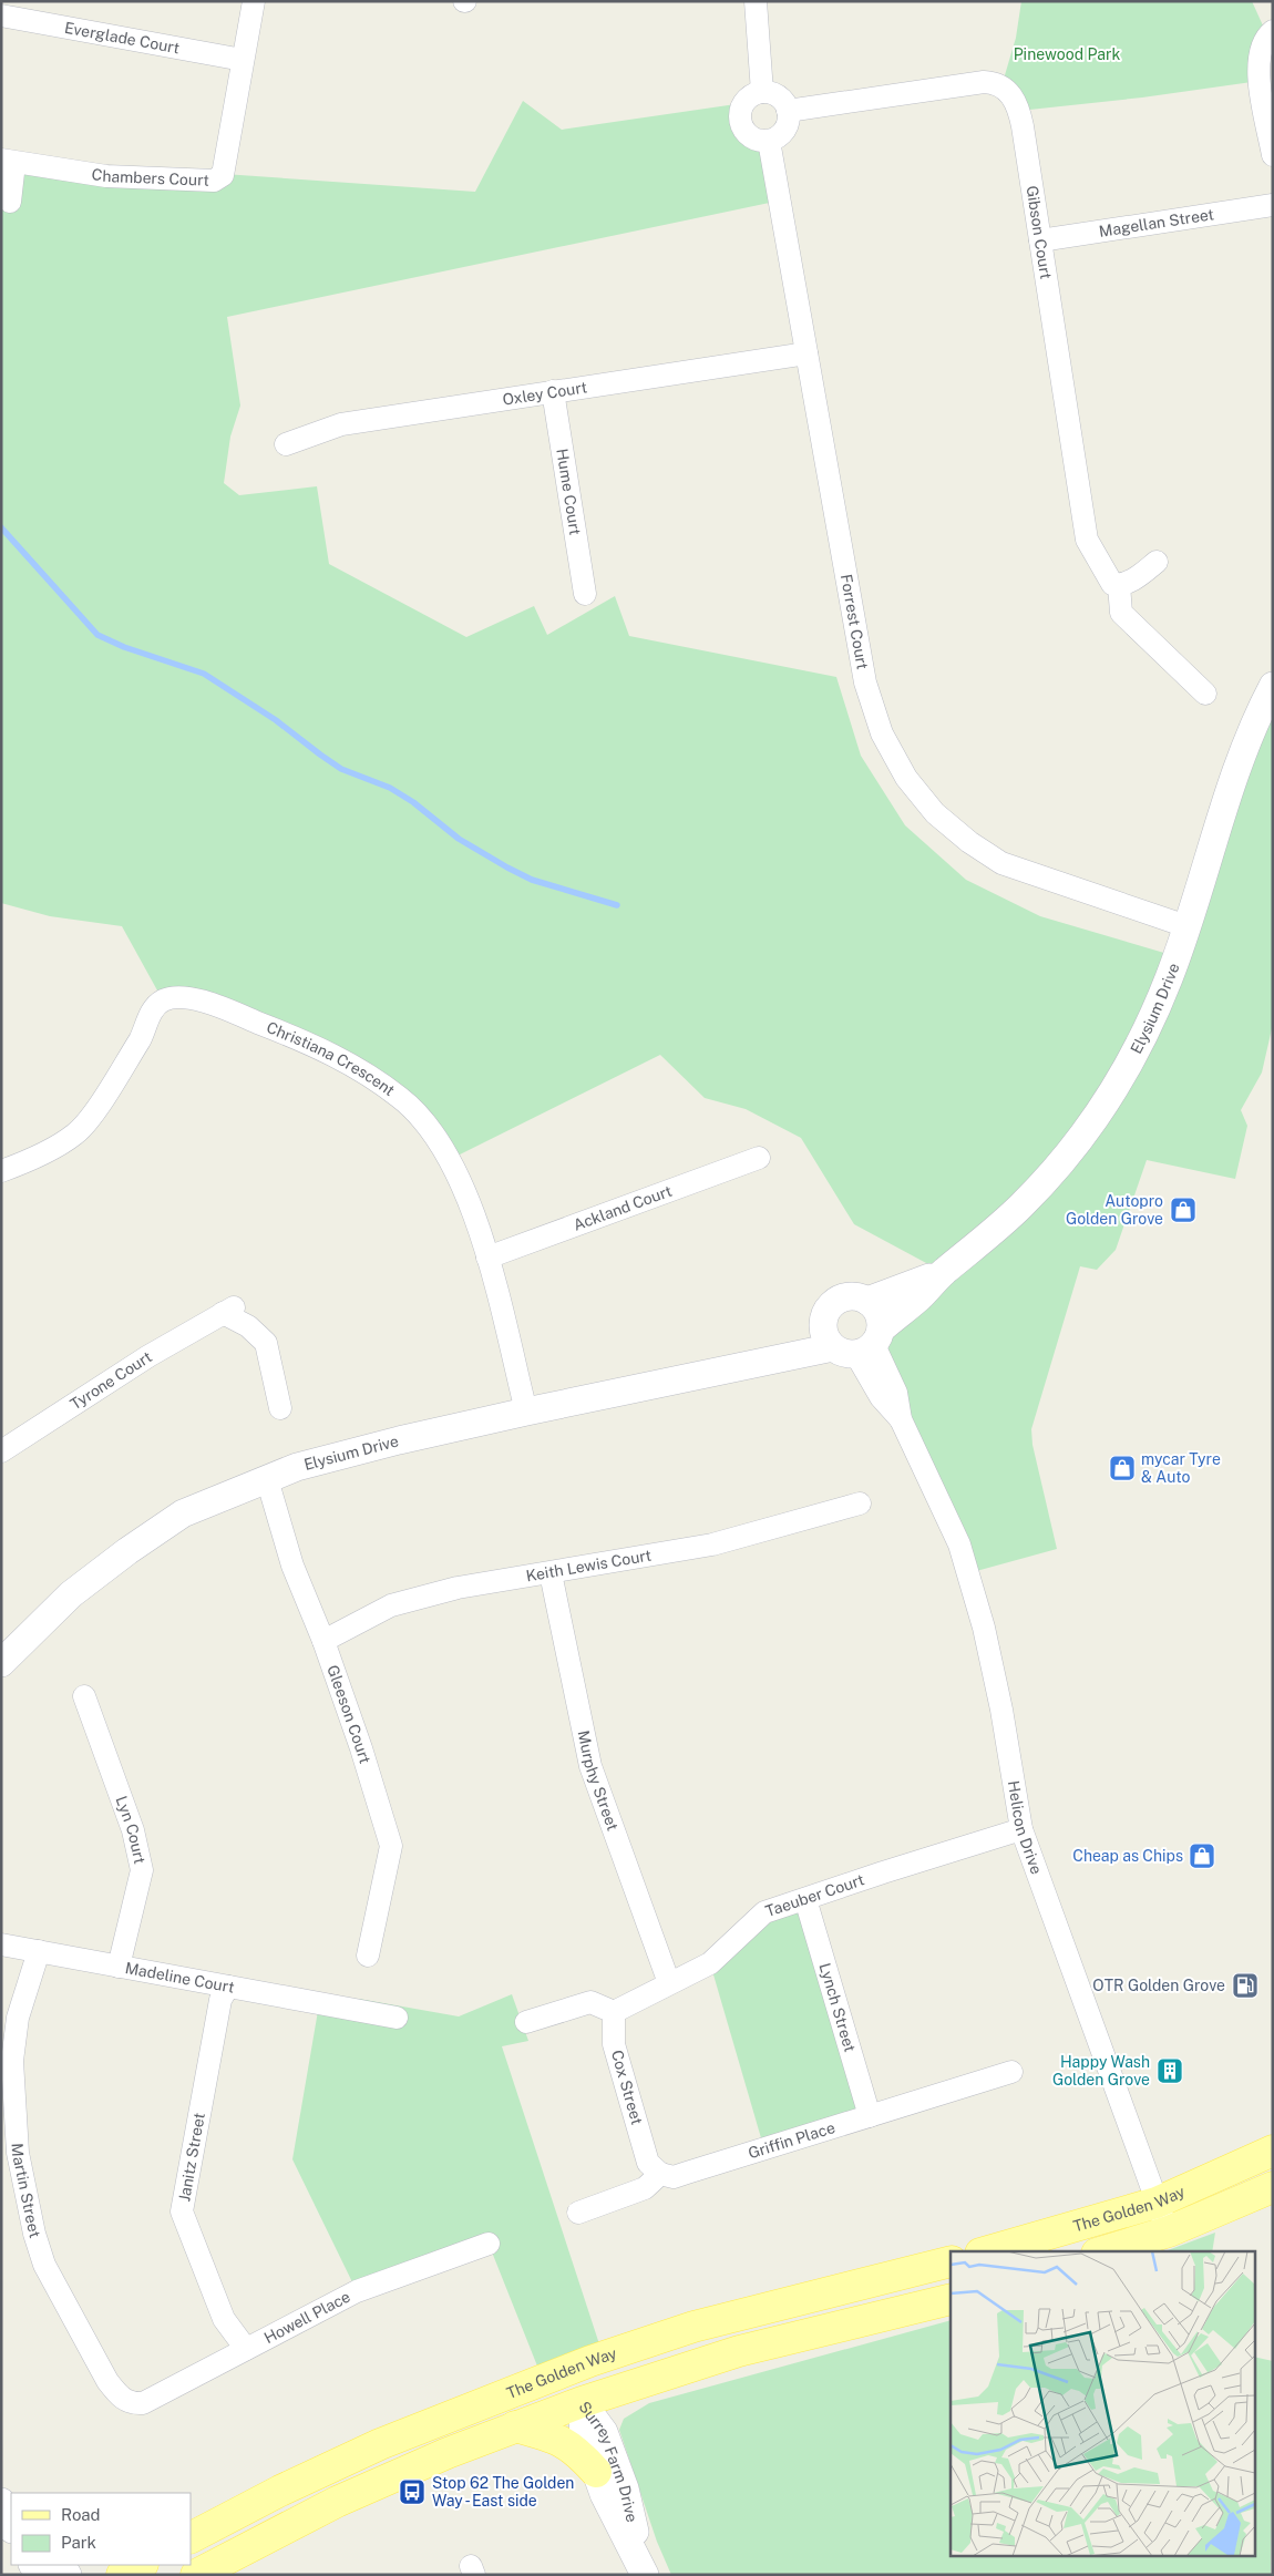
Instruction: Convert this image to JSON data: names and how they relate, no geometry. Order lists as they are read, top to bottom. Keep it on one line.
{"streets":{"main road":["The Golden Way"],"street":["Everglade Court","Chambers Court","Magellan Street","Gibson Court","Oxley Court","Hume Court","Forrest Court","Elysium Drive","Christiana Crescent","Ackland Court","Tyrone Court","Keith Lewis Court","Gleeson Court","Murphy Street","Helicon Drive","Lyn Court","Taeuber Court","Madeline Court","Lynch Street","Cox Street","Griffin Place","Janitz Street","Martin Street","Howell Place","Surrey Farm Drive"]},"crossings":[["Everglade Court","Chambers Court"],["Magellan Street","Gibson Court"],["Gibson Court","Forrest Court"],["Oxley Court","Hume Court"],["Oxley Court","Forrest Court"],["Forrest Court","Elysium Drive"],["Elysium Drive","Christiana Crescent"],["Elysium Drive","Gleeson Court"],["Elysium Drive","Helicon Drive"],["Christiana Crescent","Ackland Court"],["Keith Lewis Court","Gleeson Court"],["Keith Lewis Court","Murphy Street"],["Murphy Street","Taeuber Court"],["Helicon Drive","Taeuber Court"],["Helicon Drive","The Golden Way"],["Lyn Court","Madeline Court"],["Taeuber Court","Lynch Street"],["Taeuber Court","Cox Street"],["Madeline Court","Janitz Street"],["Madeline Court","Martin Street"],["Lynch Street","Griffin Place"],["Cox Street","Griffin Place"],["Janitz Street","Howell Place"],["Martin Street","Howell Place"]],"parks":["Pinewood Park"],"places":{"shop":["Autopro Golden Grove","mycar Tyre & Auto","Cheap as Chips"],"fuel station":["OTR Golden Grove"],"building":["Happy Wash Golden Grove"],"bus stop":["Stop 62 The Golden Way - East side"]},"legend":["Road","Park"]}
